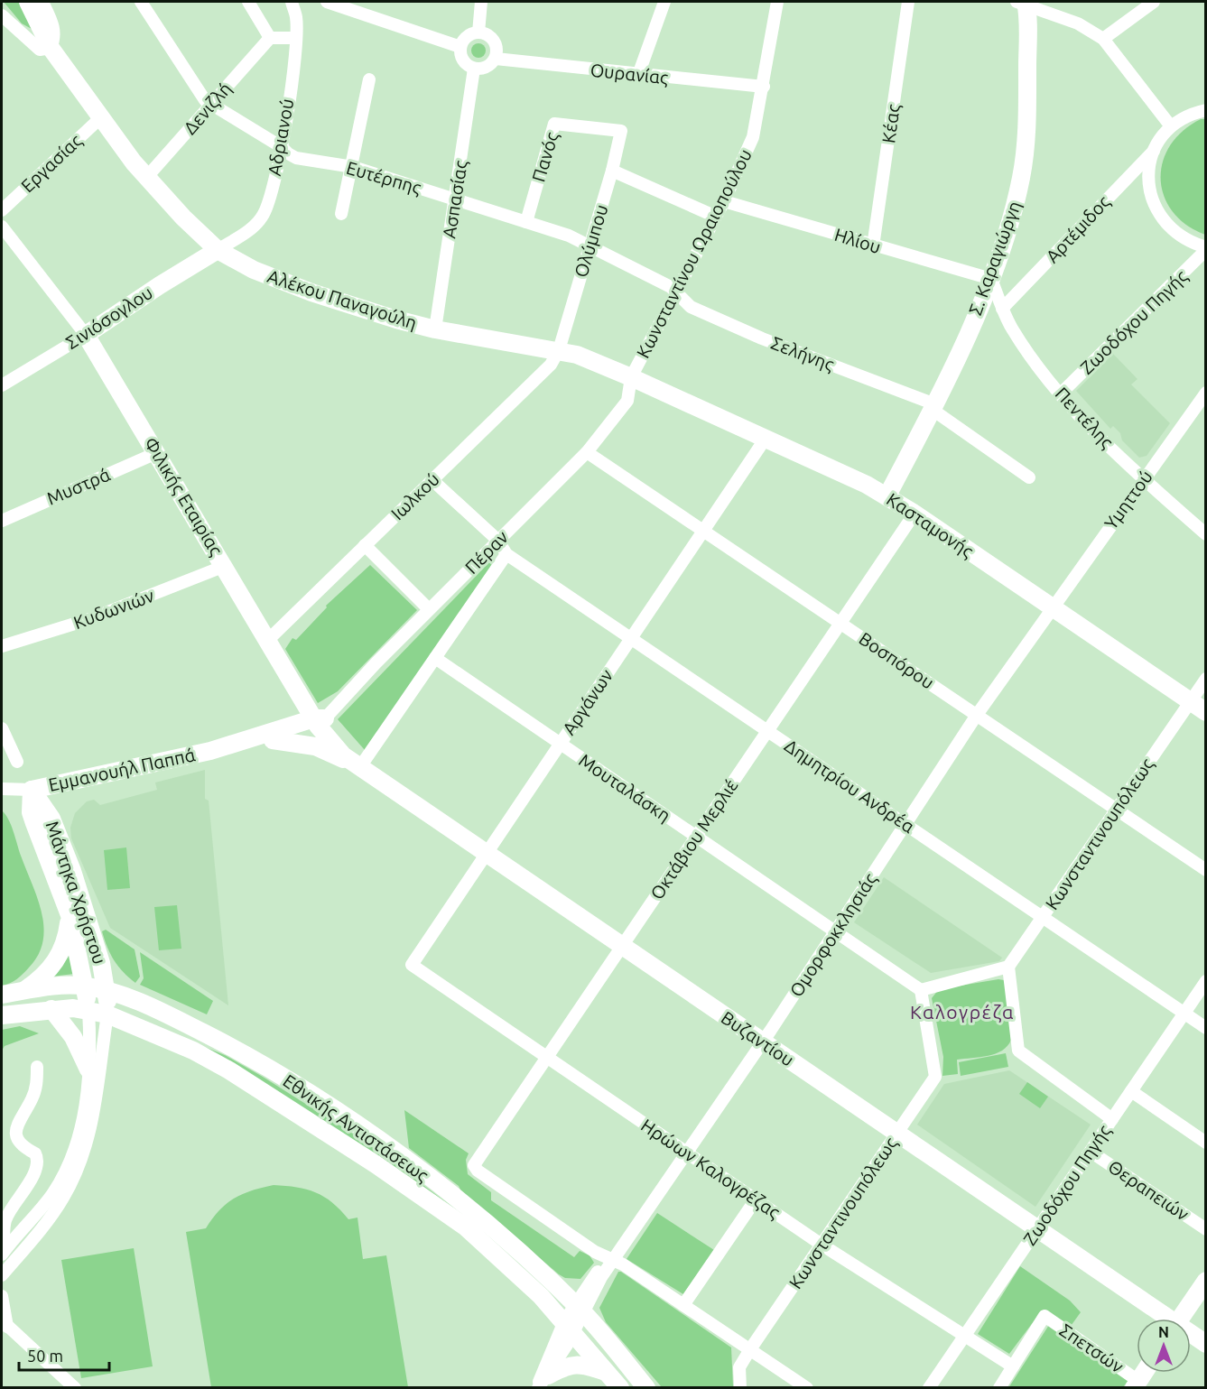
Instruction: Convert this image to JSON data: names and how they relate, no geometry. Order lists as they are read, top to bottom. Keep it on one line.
{"streets":{"street":["Ουρανίας","Δενιζλή","Κέας","Αδριανού","Πανός","Εργασίας","Ευτέρπης","Ασπασίας","Αρτέμιδος","Ολύμπου","Ηλίου","Κωνσταντίνου Ωραιοπούλου","Σ. Καραγιώργη","Αλέκου Παναγούλη","Σινιόσογλου","Ζωοδόχου Πηγής","Σελήνης","Πεντέλης","Μυστρά","Φιλικής Εταιρίας","Ιωλκού","Υμηττού","Κασταμονής","Πέραν","Κυδωνιών","Βοσπόρου","Αργάνων","Εμμανουήλ Παππά","Δημητρίου Ανδρέα","Μουταλάσκη","Κωνσταντινουπόλεως","Οκτάβιου Μερλιέ","Μάντηκα Χρήστου","Ομορφοκκλησιάς","Βυζαντίου","Εθνικής Αντιστάσεως","Ηρώων Καλογρέζας","Θεραπειών","Σπετσών"]},"crossings":[["Ουρανίας","Ασπασίας"],["Ουρανίας","Κωνσταντίνου Ωραιοπούλου"],["Δενιζλή","Ευτέρπης"],["Δενιζλή","Αλέκου Παναγούλη"],["Κέας","Ηλίου"],["Αδριανού","Ευτέρπης"],["Αδριανού","Αλέκου Παναγούλη"],["Αδριανού","Σινιόσογλου"],["Πανός","Ευτέρπης"],["Πανός","Ολύμπου"],["Εργασίας","Αλέκου Παναγούλη"],["Ευτέρπης","Ασπασίας"],["Ευτέρπης","Ολύμπου"],["Ευτέρπης","Κωνσταντίνου Ωραιοπούλου"],["Ευτέρπης","Σελήνης"],["Ασπασίας","Αλέκου Παναγούλη"],["Αρτέμιδος","Πεντέλης"],["Ολύμπου","Αλέκου Παναγούλη"],["Ολύμπου","Ιωλκού"],["Ηλίου","Κωνσταντίνου Ωραιοπούλου"],["Ηλίου","Σ. Καραγιώργη"],["Ηλίου","Πεντέλης"],["Κωνσταντίνου Ωραιοπούλου","Αλέκου Παναγούλη"],["Κωνσταντίνου Ωραιοπούλου","Σελήνης"],["Κωνσταντίνου Ωραιοπούλου","Κασταμονής"],["Κωνσταντίνου Ωραιοπούλου","Πέραν"],["Σ. Καραγιώργη","Σελήνης"],["Σ. Καραγιώργη","Πεντέλης"],["Σ. Καραγιώργη","Κασταμονής"],["Αλέκου Παναγούλη","Σινιόσογλου"],["Αλέκου Παναγούλη","Ιωλκού"],["Αλέκου Παναγούλη","Κασταμονής"],["Αλέκου Παναγούλη","Πέραν"],["Σινιόσογλου","Φιλικής Εταιρίας"],["Ζωοδόχου Πηγής","Πεντέλης"],["Ζωοδόχου Πηγής","Δημητρίου Ανδρέα"],["Ζωοδόχου Πηγής","Βυζαντίου"],["Ζωοδόχου Πηγής","Ηρώων Καλογρέζας"],["Ζωοδόχου Πηγής","Θεραπειών"],["Πεντέλης","Υμηττού"],["Μυστρά","Φιλικής Εταιρίας"],["Φιλικής Εταιρίας","Ιωλκού"],["Φιλικής Εταιρίας","Πέραν"],["Φιλικής Εταιρίας","Κυδωνιών"],["Φιλικής Εταιρίας","Εμμανουήλ Παππά"],["Φιλικής Εταιρίας","Βυζαντίου"],["Ιωλκού","Δημητρίου Ανδρέα"],["Υμηττού","Κασταμονής"],["Υμηττού","Ομορφοκκλησιάς"],["Κασταμονής","Πέραν"],["Κασταμονής","Αργάνων"],["Κασταμονής","Κωνσταντινουπόλεως"],["Κασταμονής","Οκτάβιου Μερλιέ"],["Κασταμονής","Ομορφοκκλησιάς"],["Πέραν","Βοσπόρου"],["Πέραν","Εμμανουήλ Παππά"],["Πέραν","Δημητρίου Ανδρέα"],["Πέραν","Μουταλάσκη"],["Πέραν","Βυζαντίου"],["Βοσπόρου","Αργάνων"],["Βοσπόρου","Κωνσταντινουπόλεως"],["Βοσπόρου","Οκτάβιου Μερλιέ"],["Βοσπόρου","Ομορφοκκλησιάς"],["Αργάνων","Δημητρίου Ανδρέα"],["Αργάνων","Μουταλάσκη"],["Αργάνων","Βυζαντίου"],["Αργάνων","Ηρώων Καλογρέζας"],["Εμμανουήλ Παππά","Μάντηκα Χρήστου"],["Δημητρίου Ανδρέα","Κωνσταντινουπόλεως"],["Δημητρίου Ανδρέα","Οκτάβιου Μερλιέ"],["Δημητρίου Ανδρέα","Ομορφοκκλησιάς"],["Μουταλάσκη","Κωνσταντινουπόλεως"],["Μουταλάσκη","Οκτάβιου Μερλιέ"],["Μουταλάσκη","Ομορφοκκλησιάς"],["Κωνσταντινουπόλεως","Βυζαντίου"],["Κωνσταντινουπόλεως","Ηρώων Καλογρέζας"],["Οκτάβιου Μερλιέ","Ομορφοκκλησιάς"],["Οκτάβιου Μερλιέ","Βυζαντίου"],["Οκτάβιου Μερλιέ","Ηρώων Καλογρέζας"],["Μάντηκα Χρήστου","Εθνικής Αντιστάσεως"],["Ομορφοκκλησιάς","Βυζαντίου"],["Ομορφοκκλησιάς","Εθνικής Αντιστάσεως"],["Ομορφοκκλησιάς","Ηρώων Καλογρέζας"],["Ηρώων Καλογρέζας","Σπετσών"]],"districts":["Καλογρέζα"],"scale_bar":"50 m","north":"top"}
